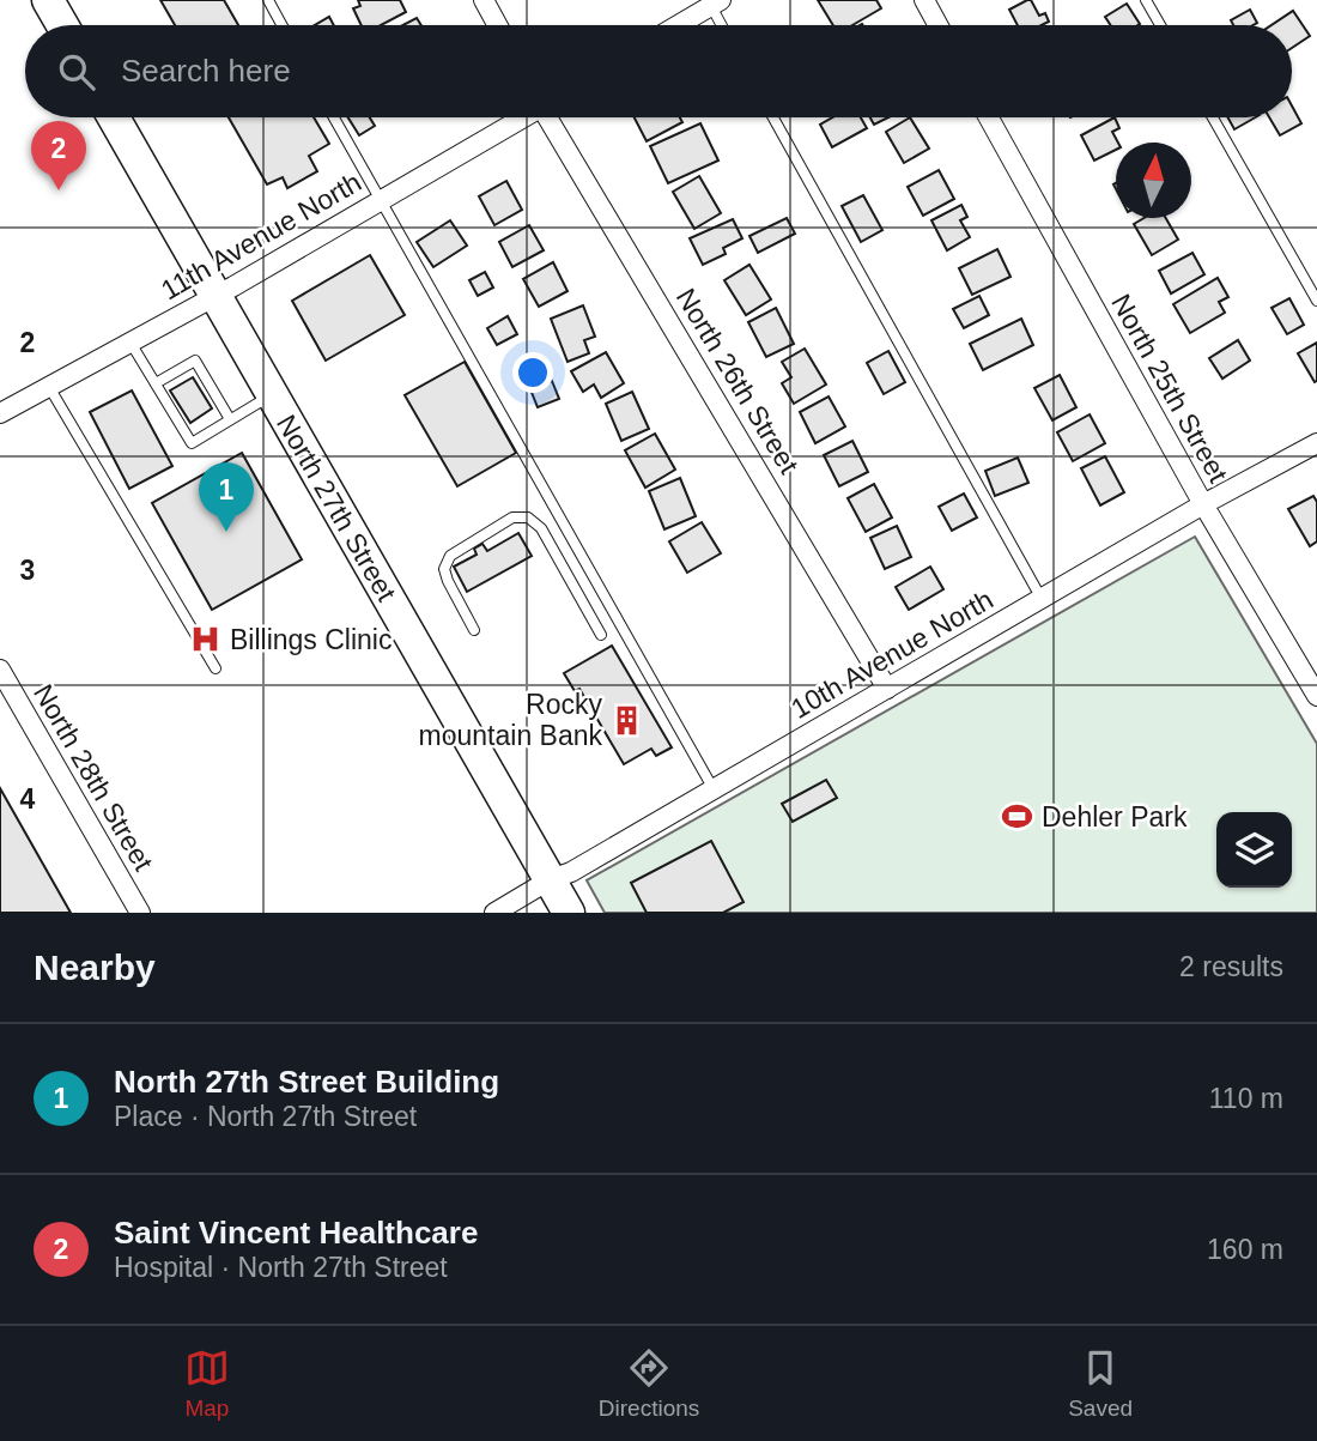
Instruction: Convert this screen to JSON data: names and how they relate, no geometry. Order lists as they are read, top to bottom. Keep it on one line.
{"streets":{"main road":["North 27th Street"],"street":["11th Avenue North","North 26th Street","North 25th Street","10th Avenue North","North 28th Street"]},"crossings":[["11th Avenue North","North 27th Street"],["North 26th Street","10th Avenue North"],["North 25th Street","10th Avenue North"],["North 27th Street","10th Avenue North"]],"places":{"hospital":["Billings Clinic"],"building":["Rocky mountain Bank"],"sports":["Dehler Park"]},"north":"top","page":{"search":"Search here","pins":["2","1"],"heading":["Nearby","2 results"],"list":[{"mark":"1","name":"North 27th Street Building","note":"Place · North 27th Street","value":"110 m"},{"mark":"2","name":"Saint Vincent Healthcare","note":"Hospital · North 27th Street","value":"160 m"}],"nav":["Map","Directions","Saved"]},"grid":{"rows":["2","3","4"]}}
